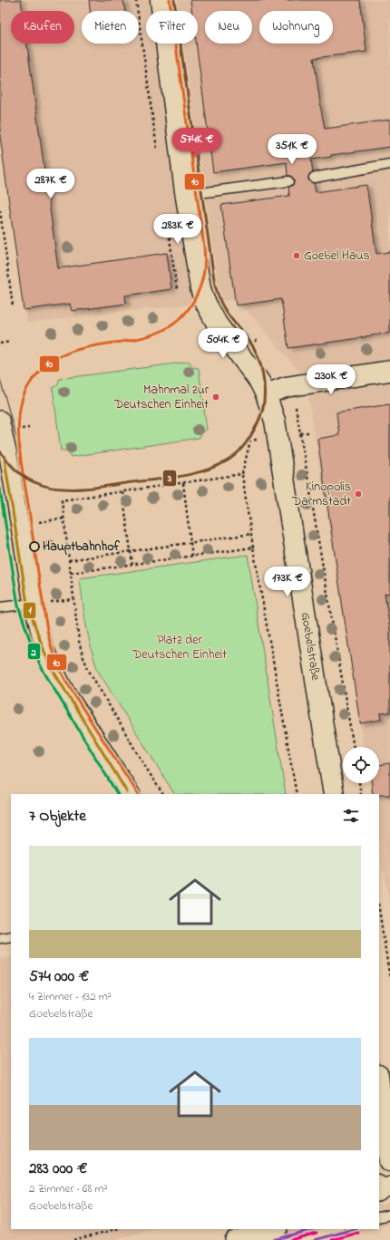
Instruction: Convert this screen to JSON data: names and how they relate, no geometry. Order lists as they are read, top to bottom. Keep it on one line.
{"streets":{"main road":["Goebelstraße"]},"parks":["Platz der Deutschen Einheit"],"places":["Goebel Haus","Mahnmal zur Deutschen Einheit","Kinopolis Darmstadt","Hauptbahnhof"],"lines":["transit line 10","transit line 3","transit line 1","tram line 2","tram line 4"],"page":{"chip":["Kaufen","Mieten","Filter","Neu","Wohnung"],"price":["574K €","351K €","287K €","283K €","504K €","230K €","173K €"],"heading":"7 Objekte","list":[{"name":"574 000 €","note":"4 Zimmer · 132 m² · Goebelstraße"},{"name":"283 000 €","note":"2 Zimmer · 68 m² · Goebelstraße"}]}}
